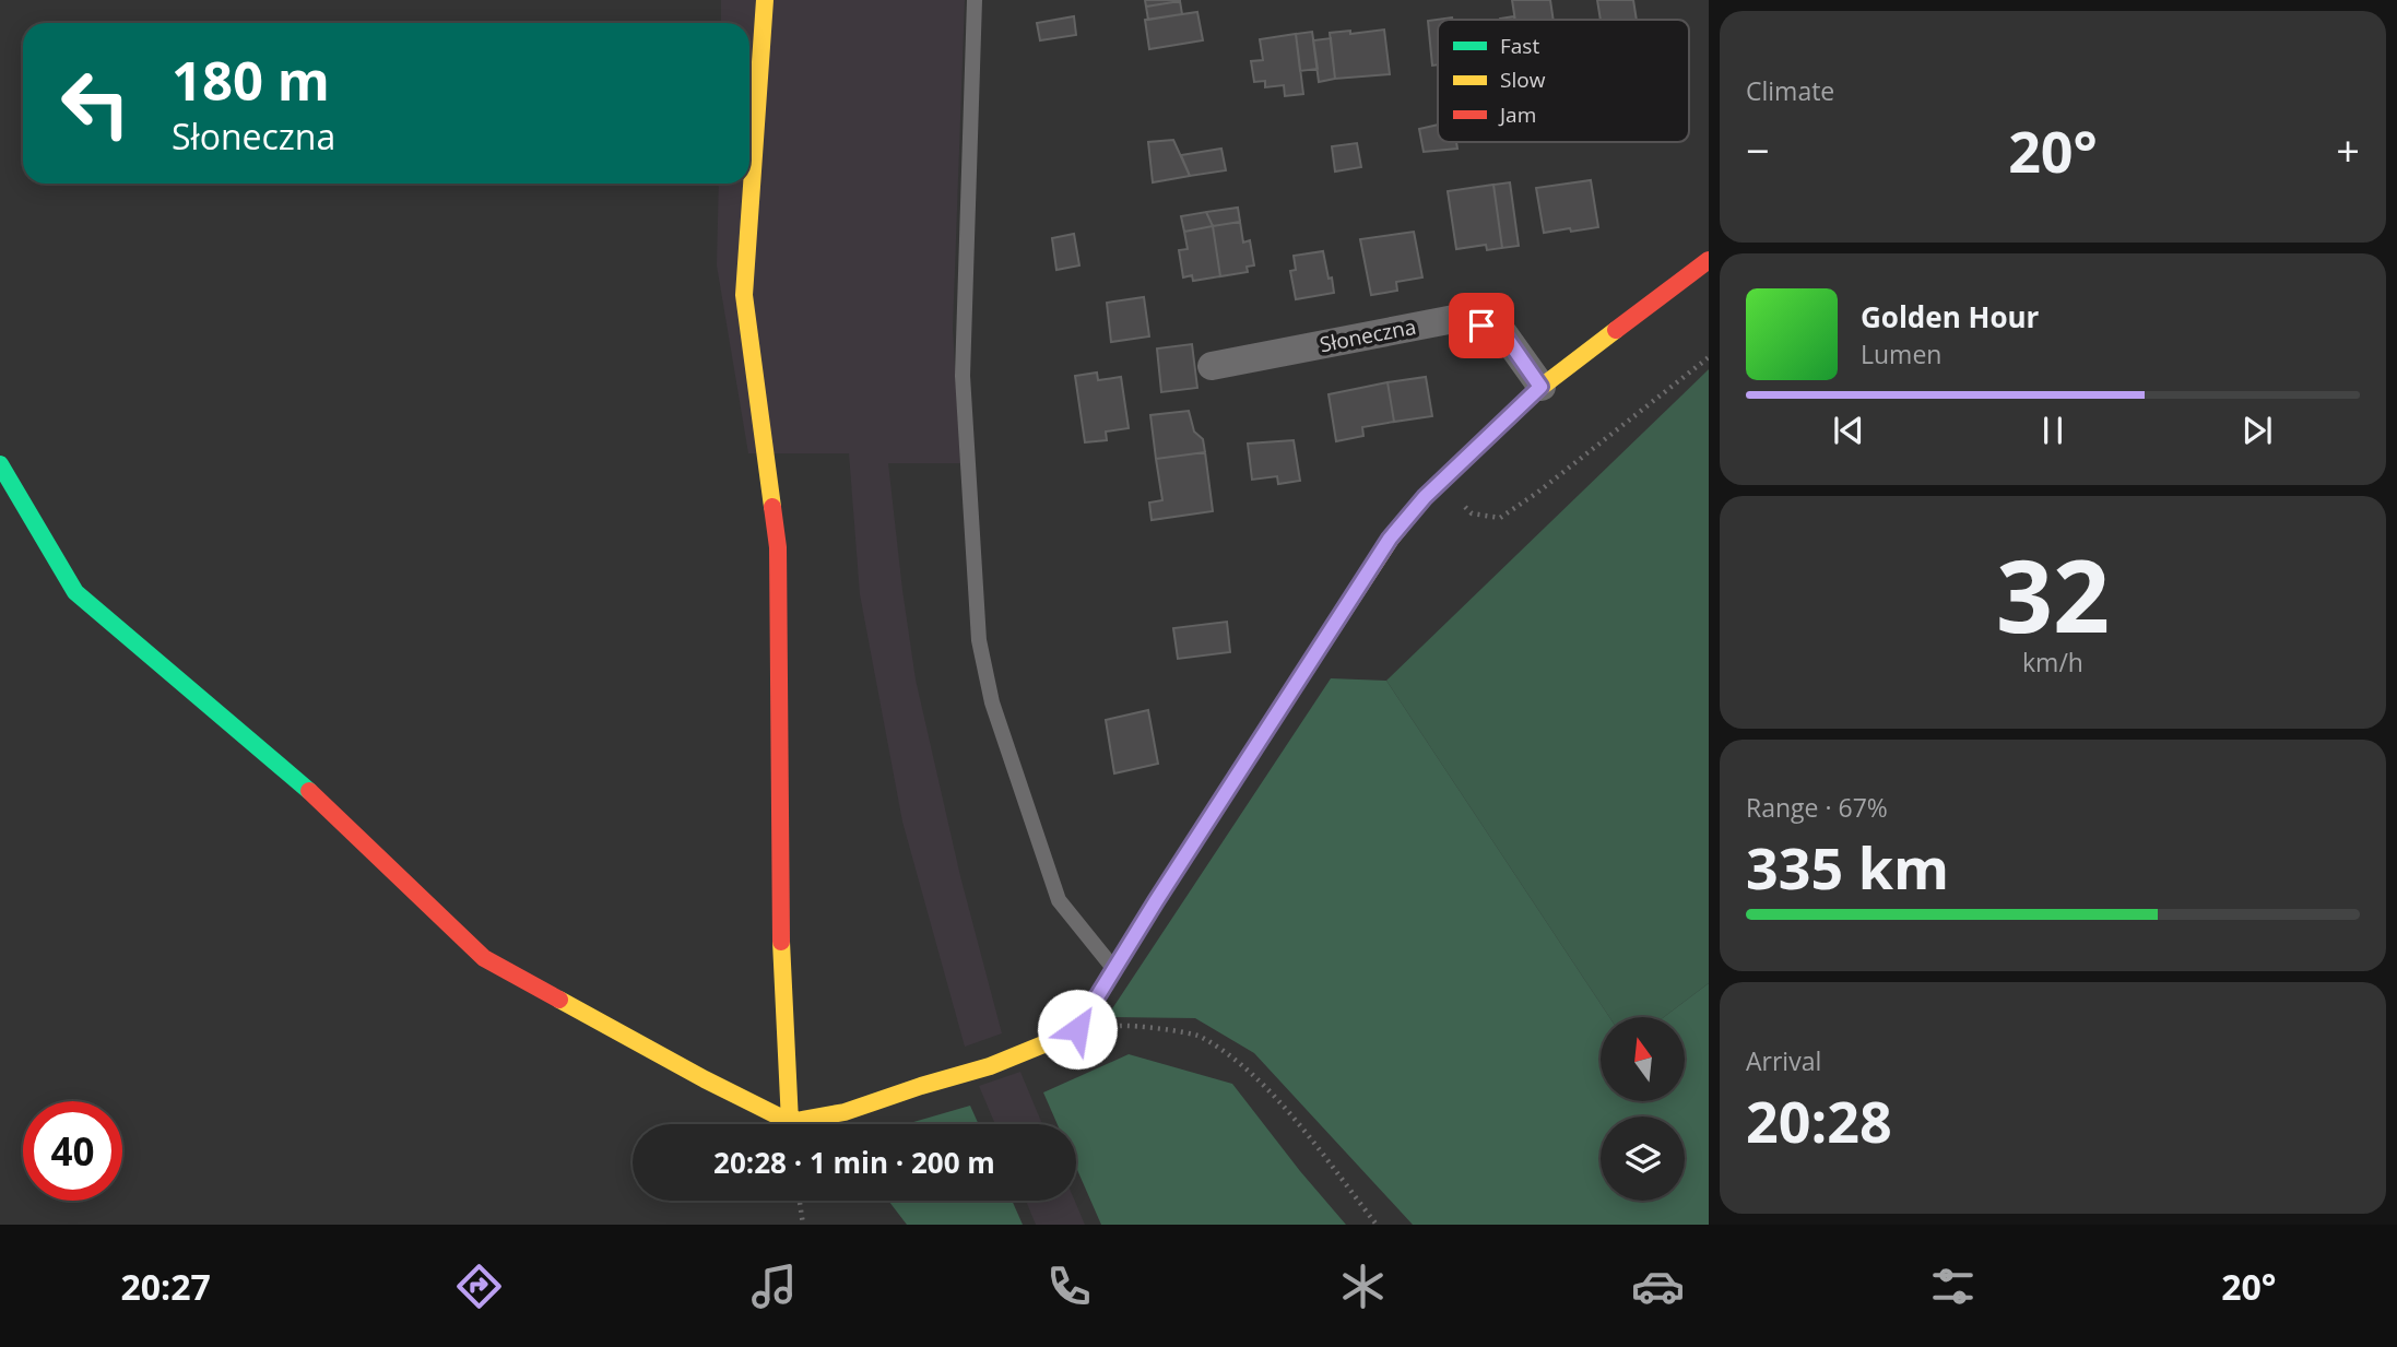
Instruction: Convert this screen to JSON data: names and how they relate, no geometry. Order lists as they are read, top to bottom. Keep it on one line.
{"streets":{"street":["Słoneczna"]},"legend":["Fast","Slow","Jam"],"north":"top","page":{"tile":["Climate",["32","km/h"],["Range · 67%","335 km"],["Arrival","20:28"]],"turn":["180 m","Słoneczna"],"heat":["−","20°","+"],"song":["Golden Hour","Lumen"],"limit":"40","trip":"20:28 · 1 min · 200 m","tabs":["20:27","20°"]}}
